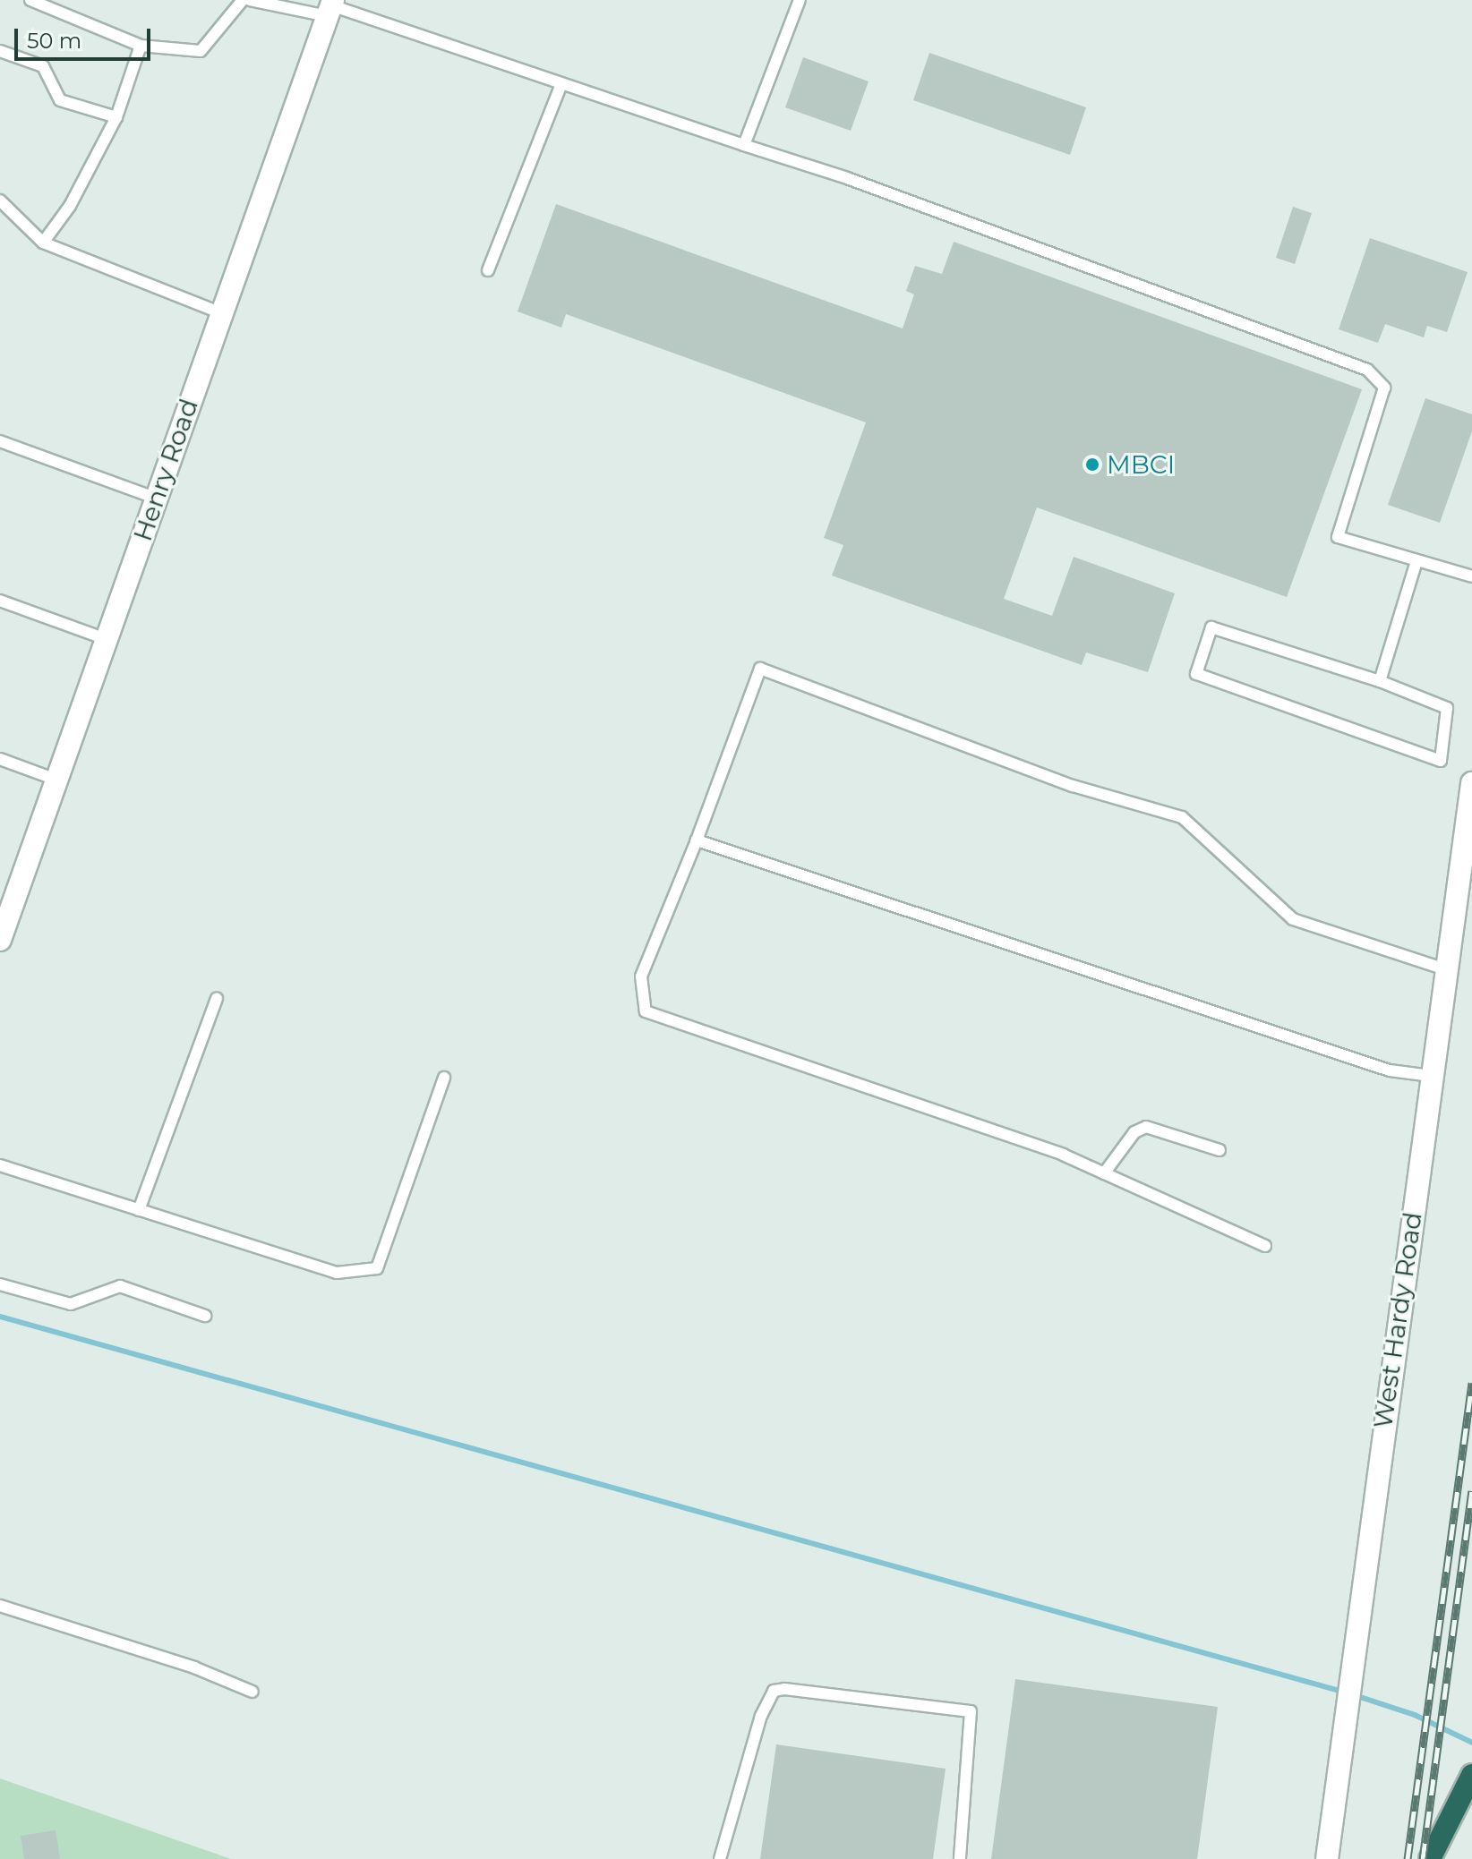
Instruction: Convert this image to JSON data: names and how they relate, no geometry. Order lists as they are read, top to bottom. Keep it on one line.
{"streets":{"main road":["Henry Road","West Hardy Road"]},"places":["MBCI"],"scale_bar":"50 m"}
